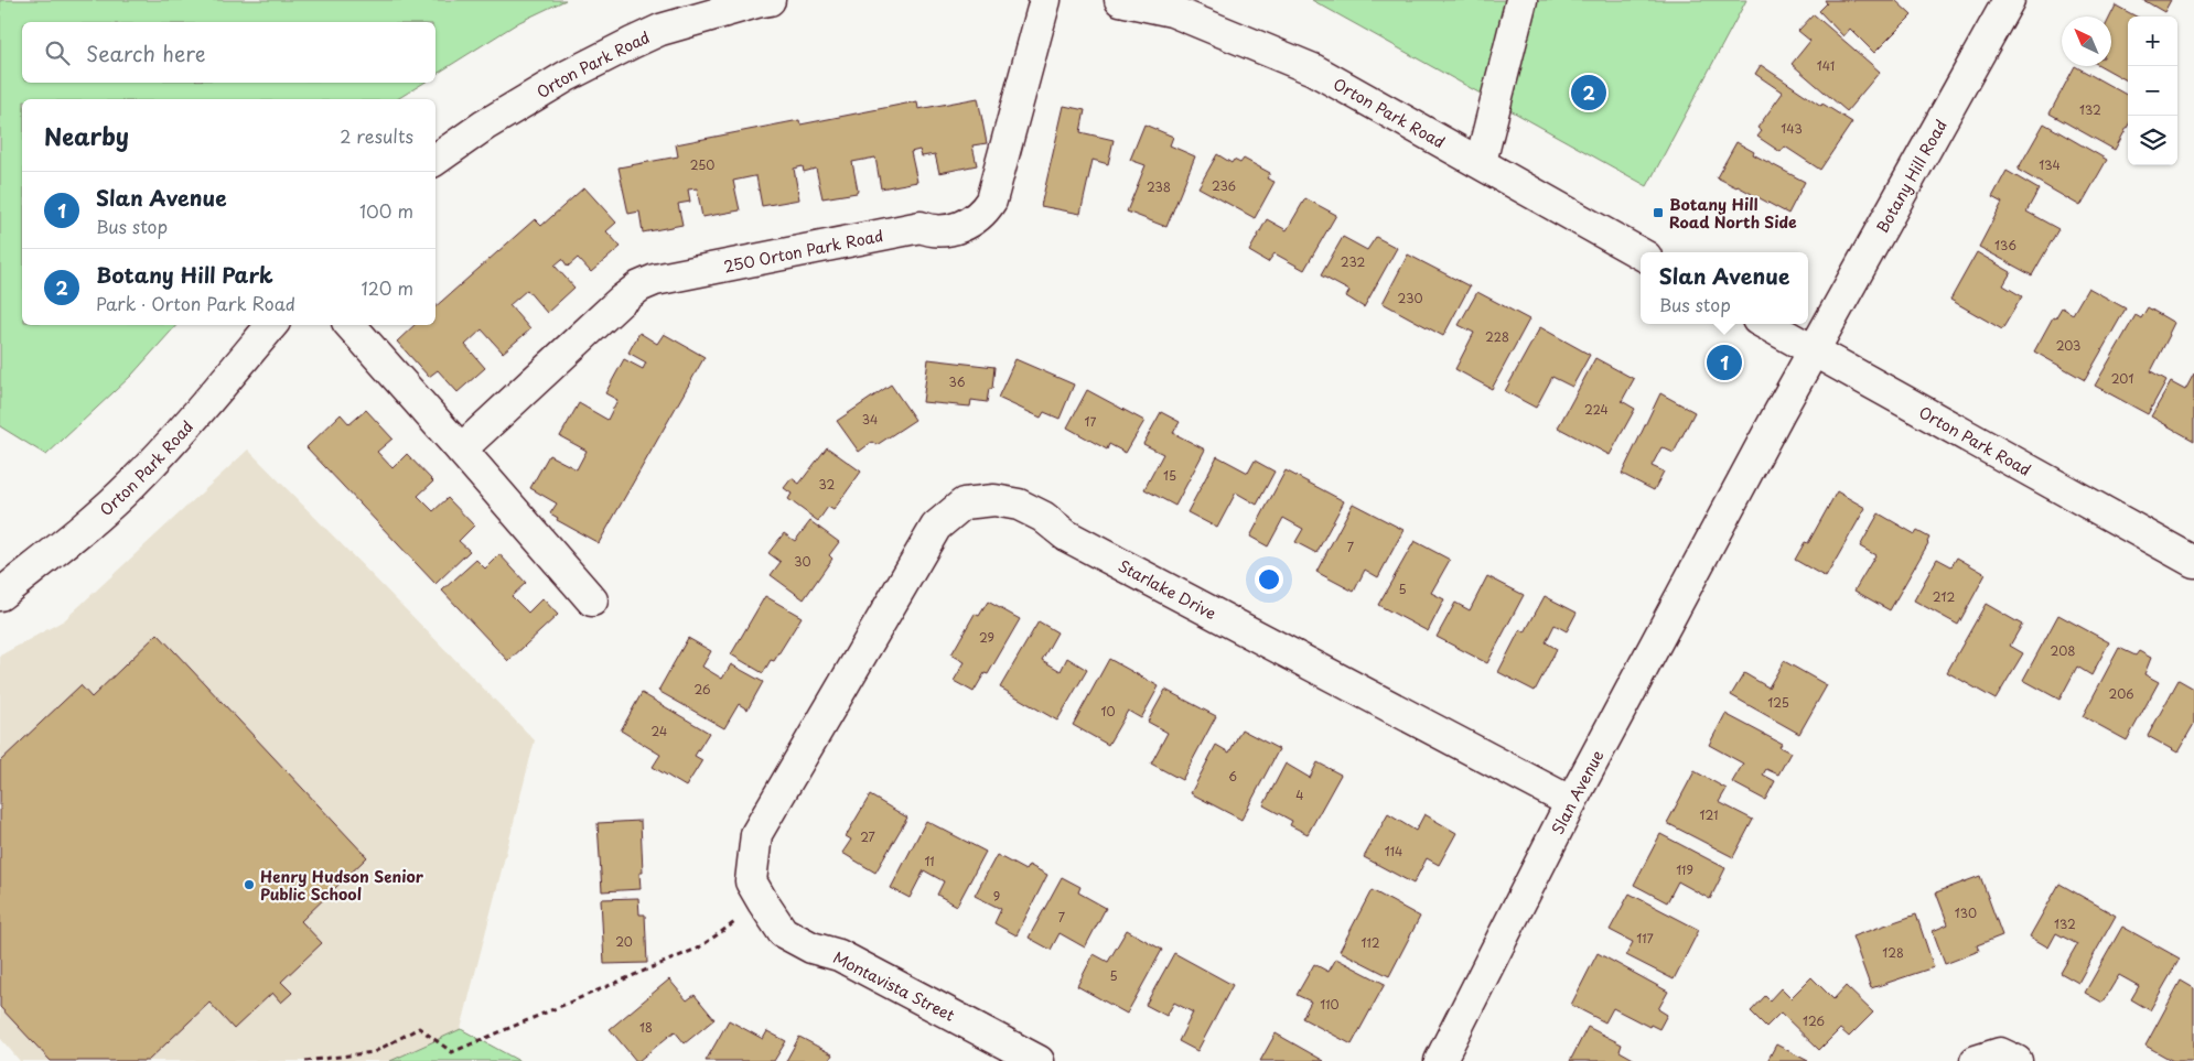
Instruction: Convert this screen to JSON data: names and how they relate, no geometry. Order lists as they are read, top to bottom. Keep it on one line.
{"streets":{"street":["Orton Park Road","Botany Hill Road","250 Orton Park Road","Starlake Drive","Slan Avenue","Montavista Street"]},"crossings":[["Orton Park Road","Botany Hill Road"],["Orton Park Road","Slan Avenue"],["Botany Hill Road","Slan Avenue"],["Starlake Drive","Slan Avenue"],["Starlake Drive","Montavista Street"]],"places":{"transit":["Botany Hill Road North Side"],"other":["Henry Hudson Senior Public School"]},"house_numbers":["141","132","143","250","134","236","238","136","232","230","228","203","201","36","224","34","17","15","32","7","30","5","212","29","208","26","206","125","10","24","6","4","121","27","114","11","119","9","130","7","132","117","20","112","128","5","110","126","18"],"north":"top left","page":{"map_buttons":["+","−"],"search":"Search here","pins":["2","1"],"heading":["Nearby","2 results"],"list":[{"mark":"1","name":"Slan Avenue","note":"Bus stop","value":"100 m"},{"mark":"2","name":"Botany Hill Park","note":"Park · Orton Park Road","value":"120 m"}],"popup":["Slan Avenue","Bus stop"]}}
